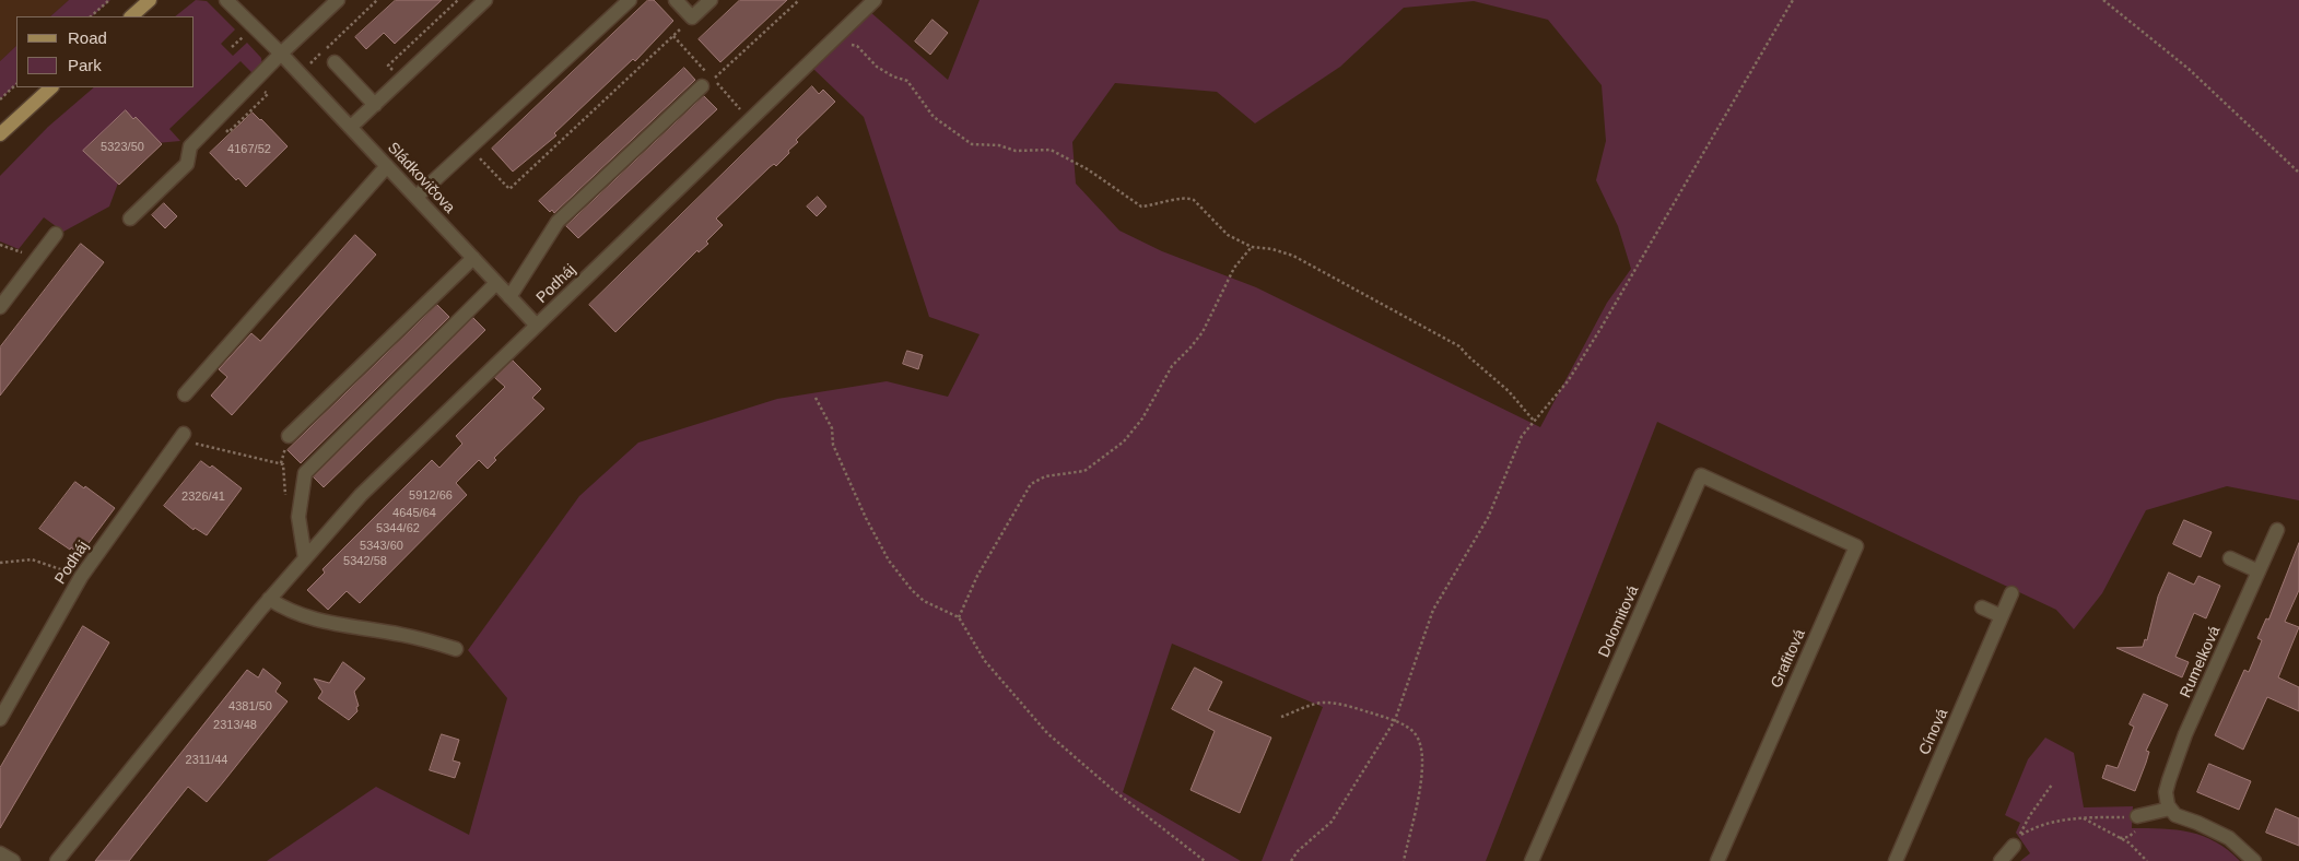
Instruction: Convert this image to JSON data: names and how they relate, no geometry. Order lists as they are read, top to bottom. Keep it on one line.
{"streets":{"street":["Sládkovičova","Podháj","Dolomitová","Grafitová","Rumelková","Cínová"]},"crossings":[["Sládkovičova","Podháj"],["Dolomitová","Grafitová"]],"house_numbers":["5323/50","4167/52","5912/66","2326/41","4645/64","5344/62","5343/60","5342/58","4381/50","2313/48","2311/44"],"legend":["Road","Park"]}
